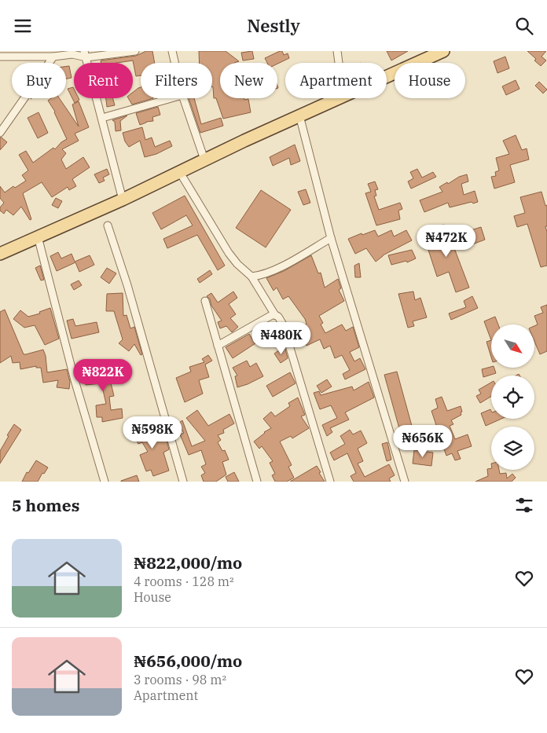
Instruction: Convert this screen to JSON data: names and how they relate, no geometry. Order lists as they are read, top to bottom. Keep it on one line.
{"north":"bottom right","page":{"header":"Nestly","chip":["Buy","Rent","Filters","New","Apartment","House"],"price":["₦472K","₦480K","₦822K","₦598K","₦656K"],"heading":"5 homes","list":[{"name":"₦822,000/mo","note":"4 rooms · 128 m² · House"},{"name":"₦656,000/mo","note":"3 rooms · 98 m² · Apartment"}]}}
